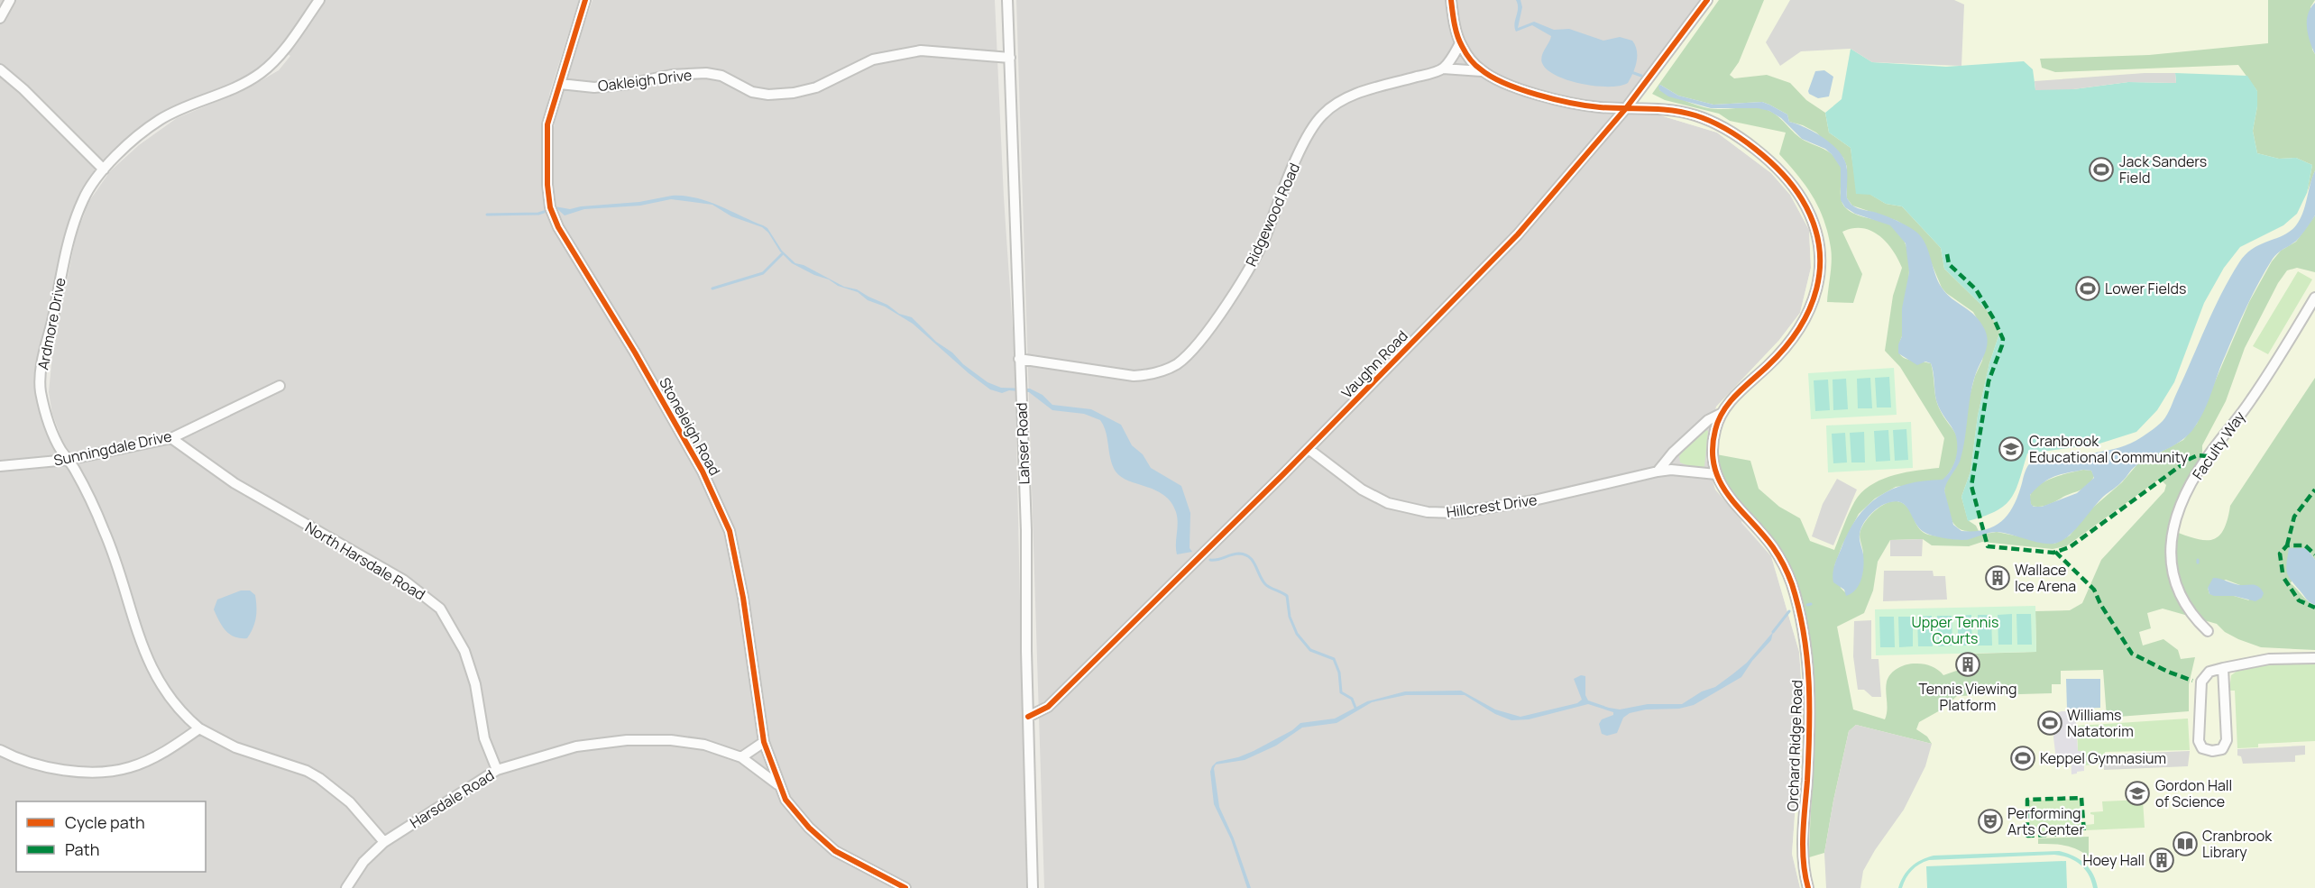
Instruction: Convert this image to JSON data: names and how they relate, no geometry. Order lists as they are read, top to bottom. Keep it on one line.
{"streets":{"street":["Oakleigh Drive","Ridgewood Road","Ardmore Drive","Vaughn Road","Stoneleigh Road","Lahser Road","Faculty Way","Sunningdale Drive","Hillcrest Drive","North Harsdale Road","Orchard Ridge Road","Harsdale Road"]},"crossings":[["Oakleigh Drive","Stoneleigh Road"],["Oakleigh Drive","Lahser Road"],["Ridgewood Road","Lahser Road"],["Ridgewood Road","Orchard Ridge Road"],["Ardmore Drive","Sunningdale Drive"],["Ardmore Drive","Harsdale Road"],["Vaughn Road","Lahser Road"],["Vaughn Road","Hillcrest Drive"],["Vaughn Road","Orchard Ridge Road"],["Stoneleigh Road","Harsdale Road"],["Sunningdale Drive","North Harsdale Road"],["Hillcrest Drive","Orchard Ridge Road"],["North Harsdale Road","Harsdale Road"]],"parks":["Upper Tennis Courts"],"places":{"sports":["Jack Sanders Field","Lower Fields","Williams Natatorim","Keppel Gymnasium"],"school or university":["Cranbrook Educational Community","Gordon Hall of Science"],"building":["Wallace Ice Arena","Tennis Viewing Platform","Hoey Hall"],"theatre":["Performing Arts Center"],"library":["Cranbrook Library"]},"legend":["Cycle path","Path"]}
